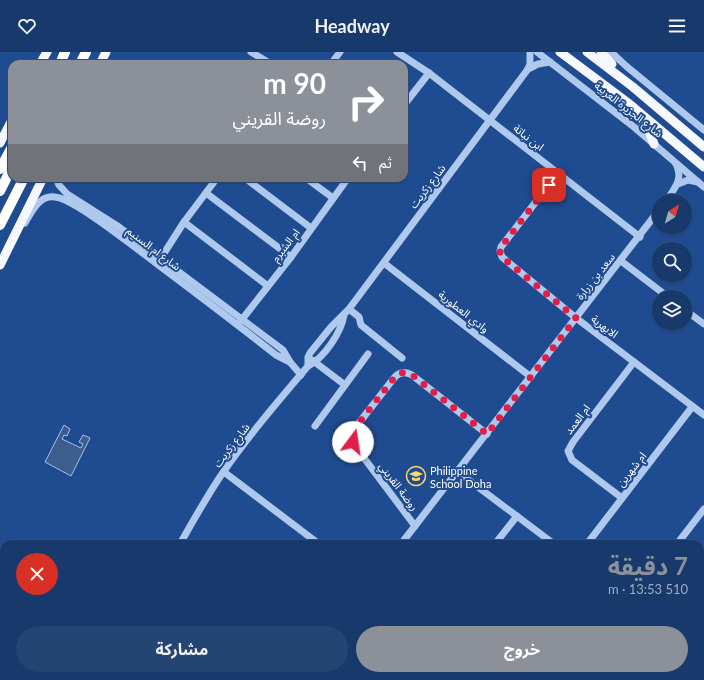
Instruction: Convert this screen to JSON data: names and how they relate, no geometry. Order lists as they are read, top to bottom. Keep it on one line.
{"streets":{"main road":["شارع الجزيرة العربية"],"street":["ابن نباتة","شارع زكريت","ام الشبرم","شارع ام السنيم","سعد بن زرارة","وادي العطورية","الابهرية","ام العمد","ام شهرين","روضة القريني"]},"crossings":[["ابن نباتة","شارع زكريت"],["ابن نباتة","سعد بن زرارة"],["ابن نباتة","الابهرية"],["شارع زكريت","شارع ام السنيم"],["شارع زكريت","وادي العطورية"],["ام الشبرم","شارع ام السنيم"],["سعد بن زرارة","وادي العطورية"],["سعد بن زرارة","الابهرية"],["سعد بن زرارة","روضة القريني"],["الابهرية","ام العمد"],["الابهرية","ام شهرين"],["ام العمد","ام شهرين"]],"places":{"school or university":["Philippine School Doha"]},"north":"top right","page":{"header":"Headway","turn":["90 m","روضة القريني"],"then":"ثم","heading":["7 دقيقة","510 m · 13:53"],"buttons":["خروج","مشاركة"]}}
